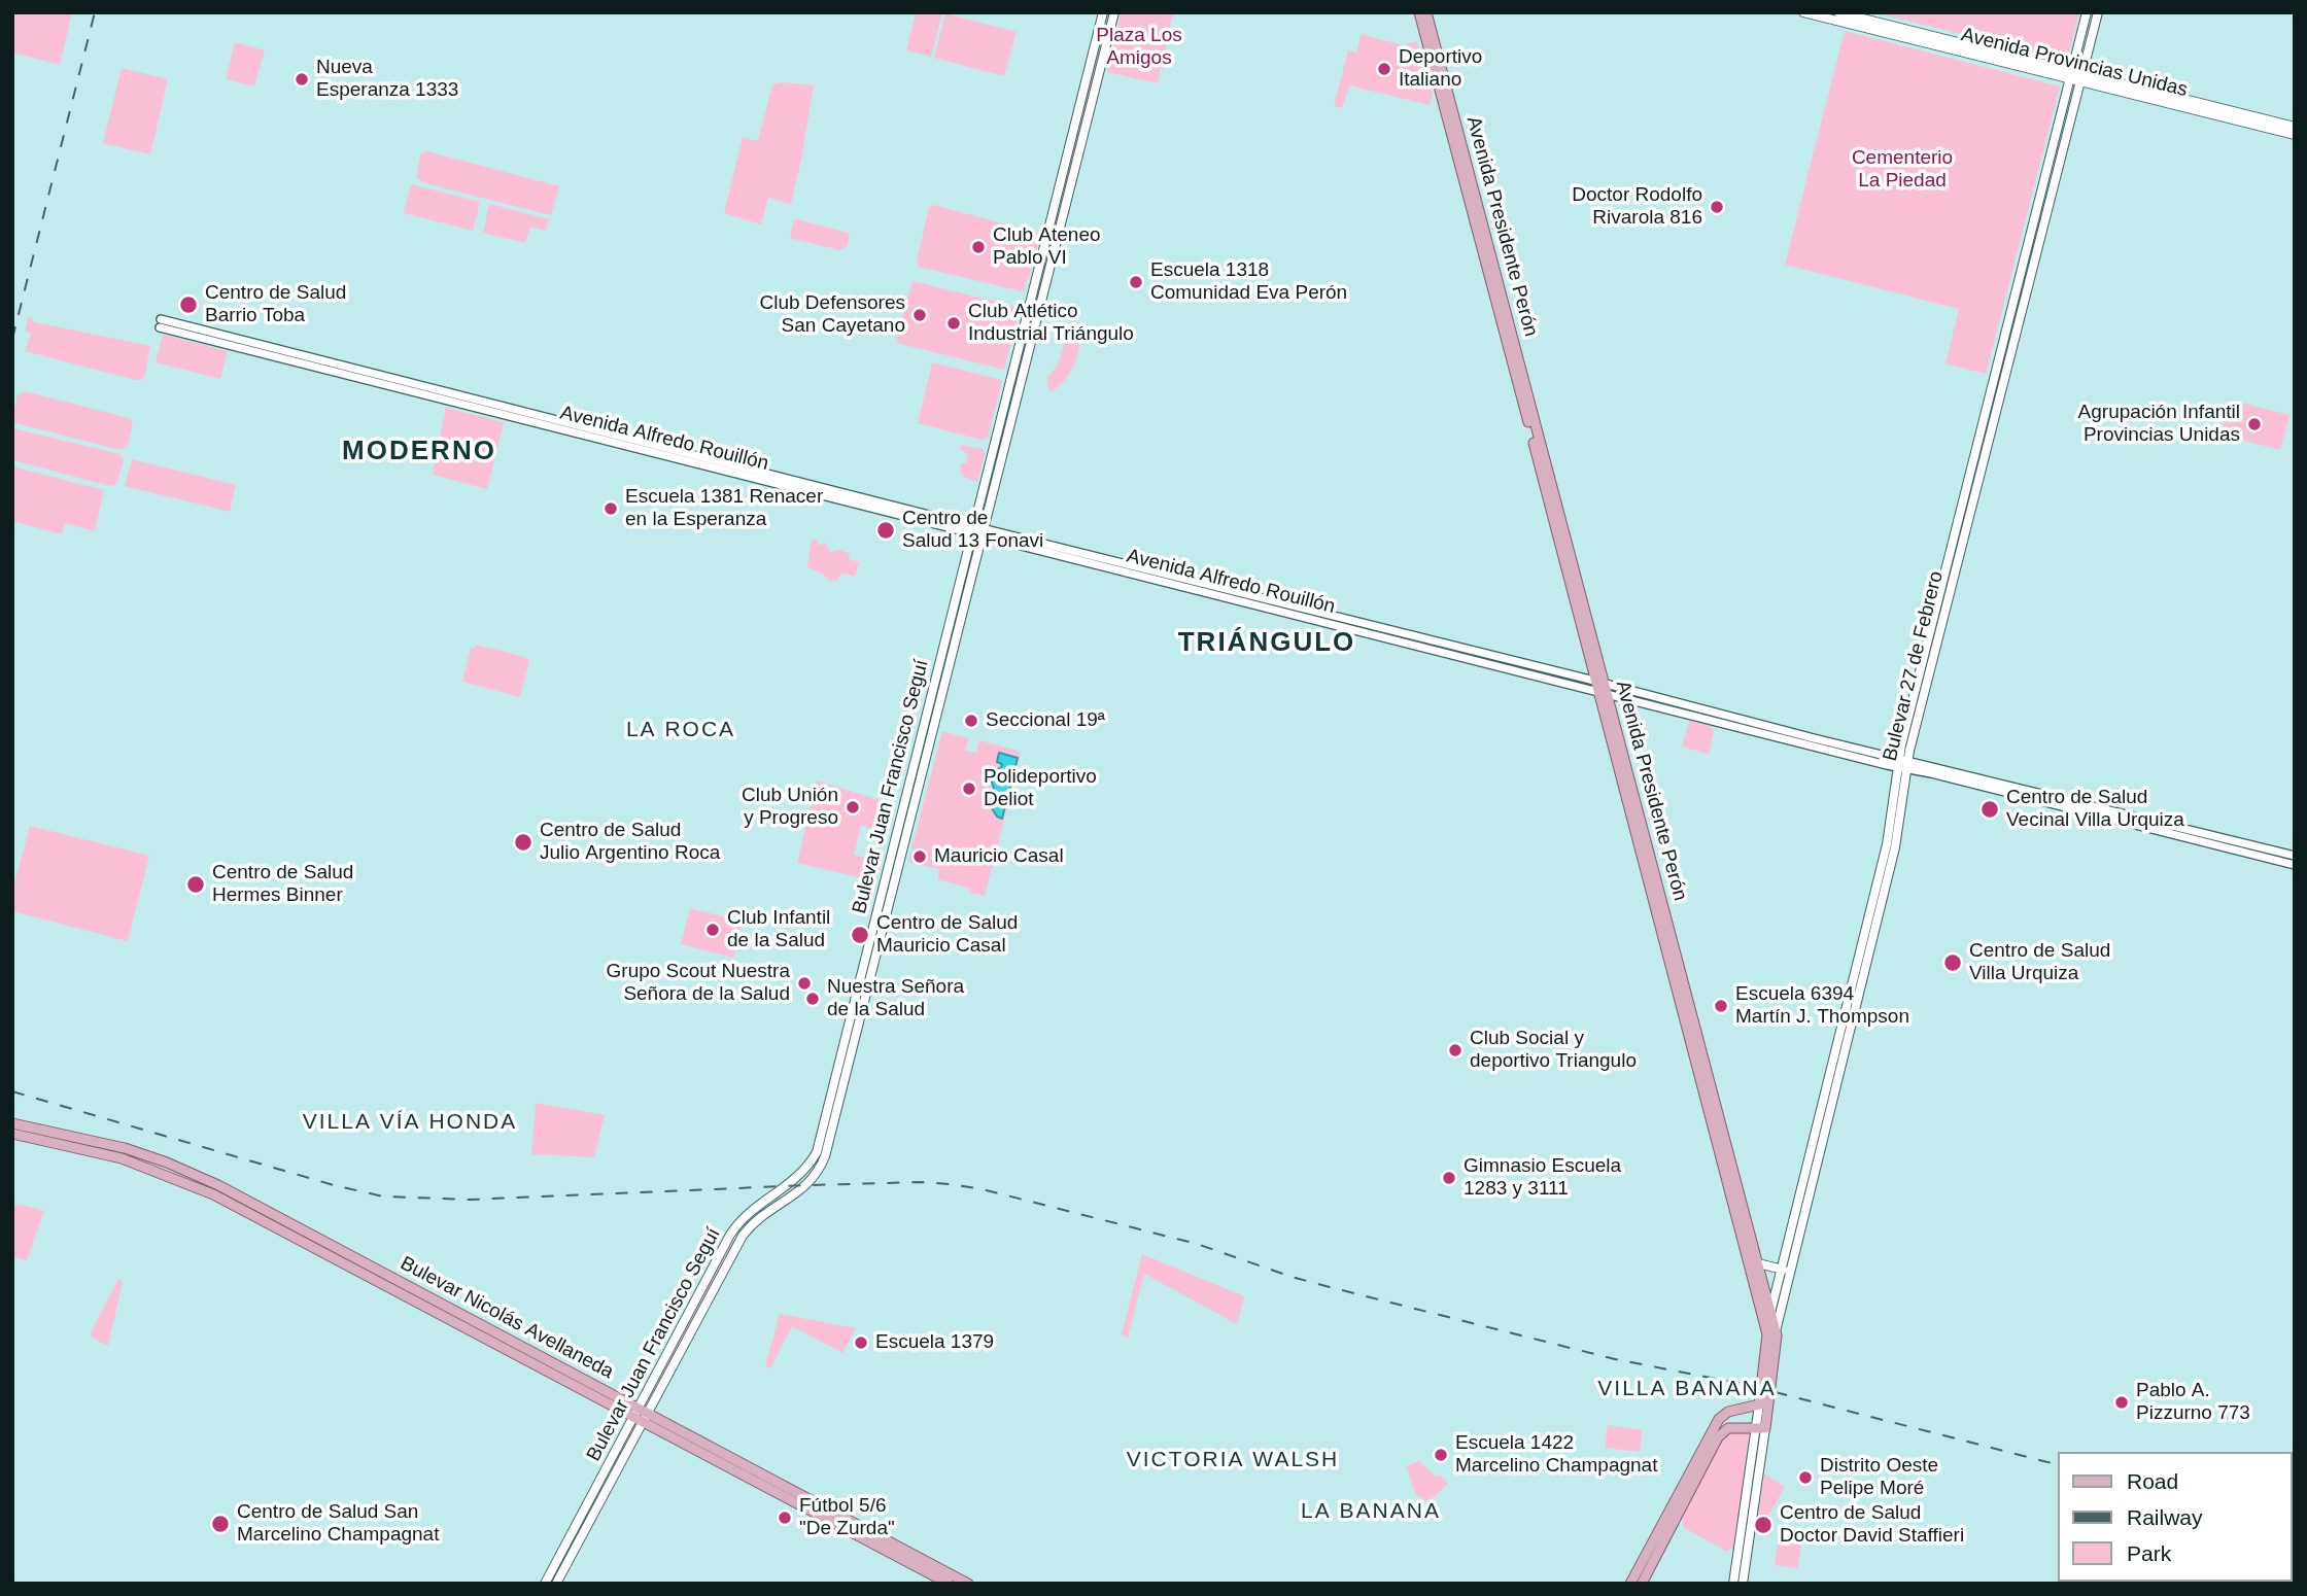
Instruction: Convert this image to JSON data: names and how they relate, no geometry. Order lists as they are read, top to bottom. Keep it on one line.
{"streets":{"main road":["Avenida Provincias Unidas","Avenida Presidente Perón","Bulevar 27 de Febrero","Bulevar Juan Francisco Seguí","Bulevar Nicolás Avellaneda"],"street":["Avenida Alfredo Rouillón"]},"crossings":[["Avenida Provincias Unidas","Bulevar 27 de Febrero"],["Avenida Presidente Perón","Avenida Alfredo Rouillón"],["Avenida Presidente Perón","Bulevar 27 de Febrero"],["Avenida Alfredo Rouillón","Bulevar 27 de Febrero"],["Avenida Alfredo Rouillón","Bulevar Juan Francisco Seguí"],["Bulevar Juan Francisco Seguí","Bulevar Nicolás Avellaneda"]],"districts":["MODERNO","TRIÁNGULO","LA ROCA","VILLA VÍA HONDA","VILLA BANANA","VICTORIA WALSH","LA BANANA"],"parks":["Plaza Los Amigos","Cementerio La Piedad"],"places":["Deportivo Italiano","Nueva Esperanza 1333","Doctor Rodolfo Rivarola 816","Club Ateneo Pablo VI","Escuela 1318 Comunidad Eva Perón","Centro de Salud Barrio Toba","Club Defensores San Cayetano","Club Atlético Industrial Triángulo","Agrupación Infantil Provincias Unidas","Escuela 1381 Renacer en la Esperanza","Centro de Salud 13 Fonavi","Seccional 19ª","Polideportivo Deliot","Club Unión y Progreso","Centro de Salud Vecinal Villa Urquiza","Centro de Salud Julio Argentino Roca","Mauricio Casal","Centro de Salud Hermes Binner","Club Infantil de la Salud","Centro de Salud Mauricio Casal","Centro de Salud Villa Urquiza","Grupo Scout Nuestra Señora de la Salud","Nuestra Señora de la Salud","Escuela 6394 Martín J. Thompson","Club Social y deportivo Triangulo","Gimnasio Escuela 1283 y 3111","Escuela 1379","Pablo A. Pizzurno 773","Escuela 1422 Marcelino Champagnat","Distrito Oeste Pelipe Moré","Fútbol 5/6 \"De Zurda\"","Centro de Salud San Marcelino Champagnat","Centro de Salud Doctor David Staffieri"],"legend":["Road","Railway","Park"]}
